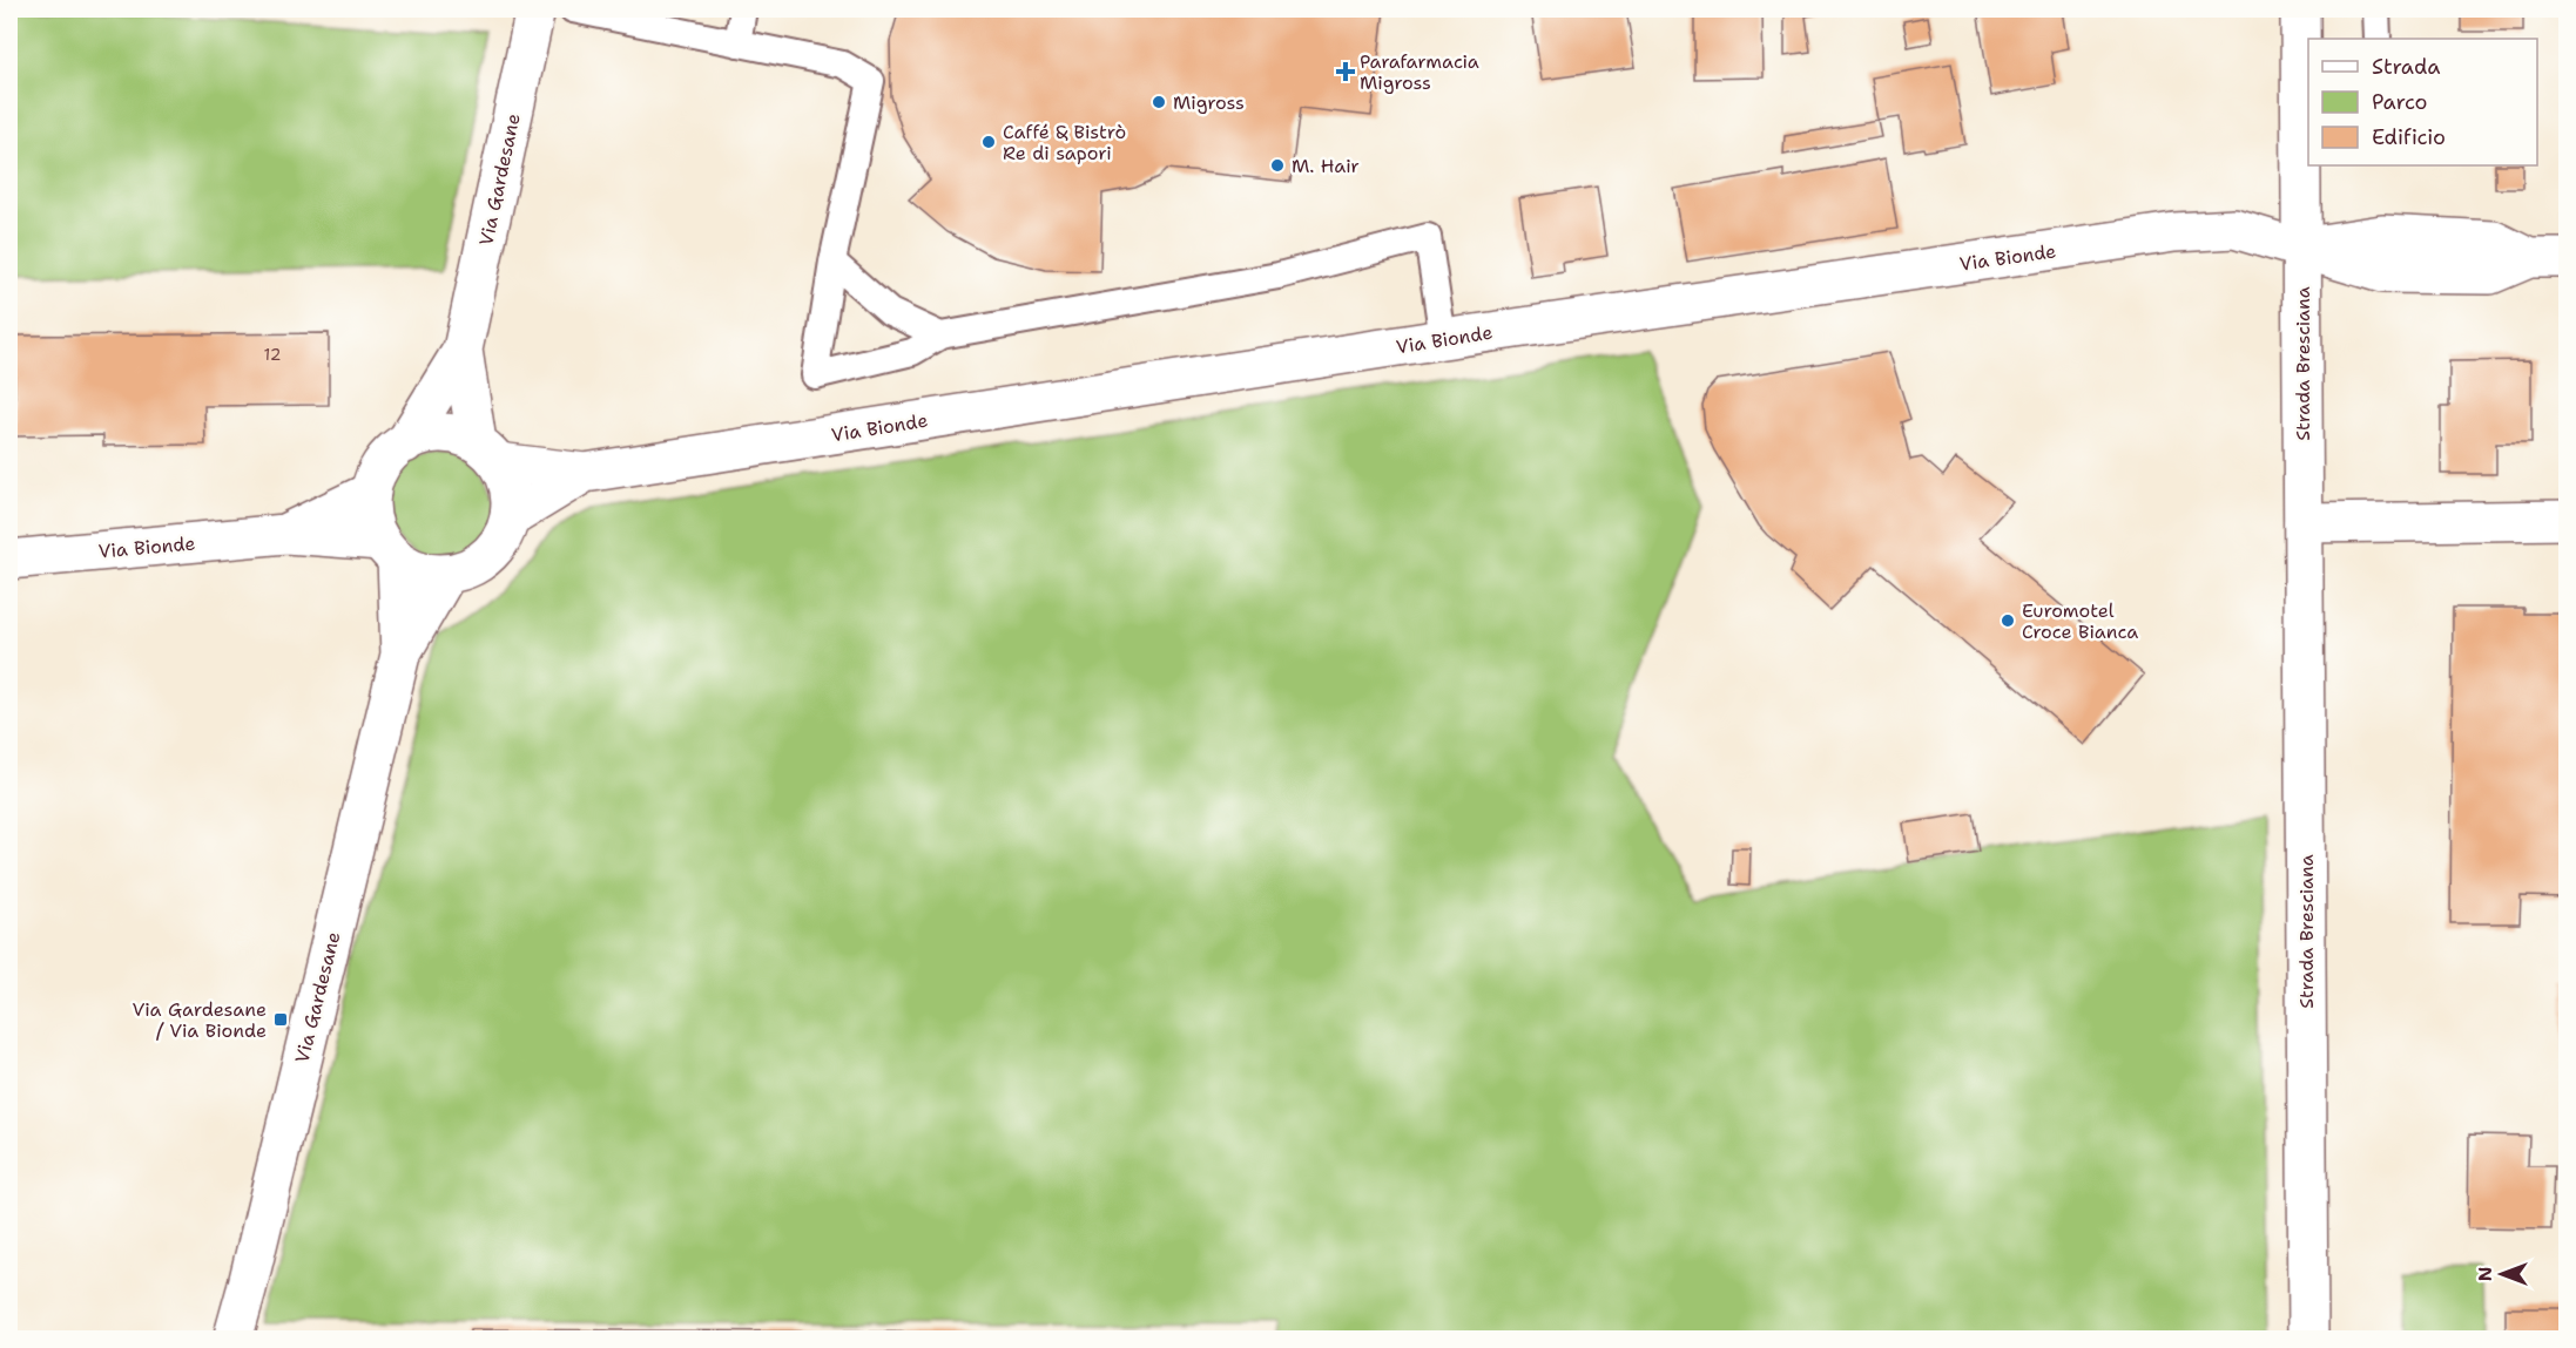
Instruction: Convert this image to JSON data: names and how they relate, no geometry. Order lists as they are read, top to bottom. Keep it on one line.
{"streets":{"main road":["Via Gardesane","Via Bionde","Strada Bresciana"]},"crossings":[["Via Gardesane","Via Bionde"],["Via Bionde","Strada Bresciana"]],"places":{"health":["Parafarmacia Migross"],"other":["Migross","Caffé & Bistrò Re di sapori","M. Hair","Euromotel Croce Bianca"],"transit":["Via Gardesane / Via Bionde"]},"house_numbers":["12"],"legend":["Strada","Parco","Edificio"],"north":"left"}
